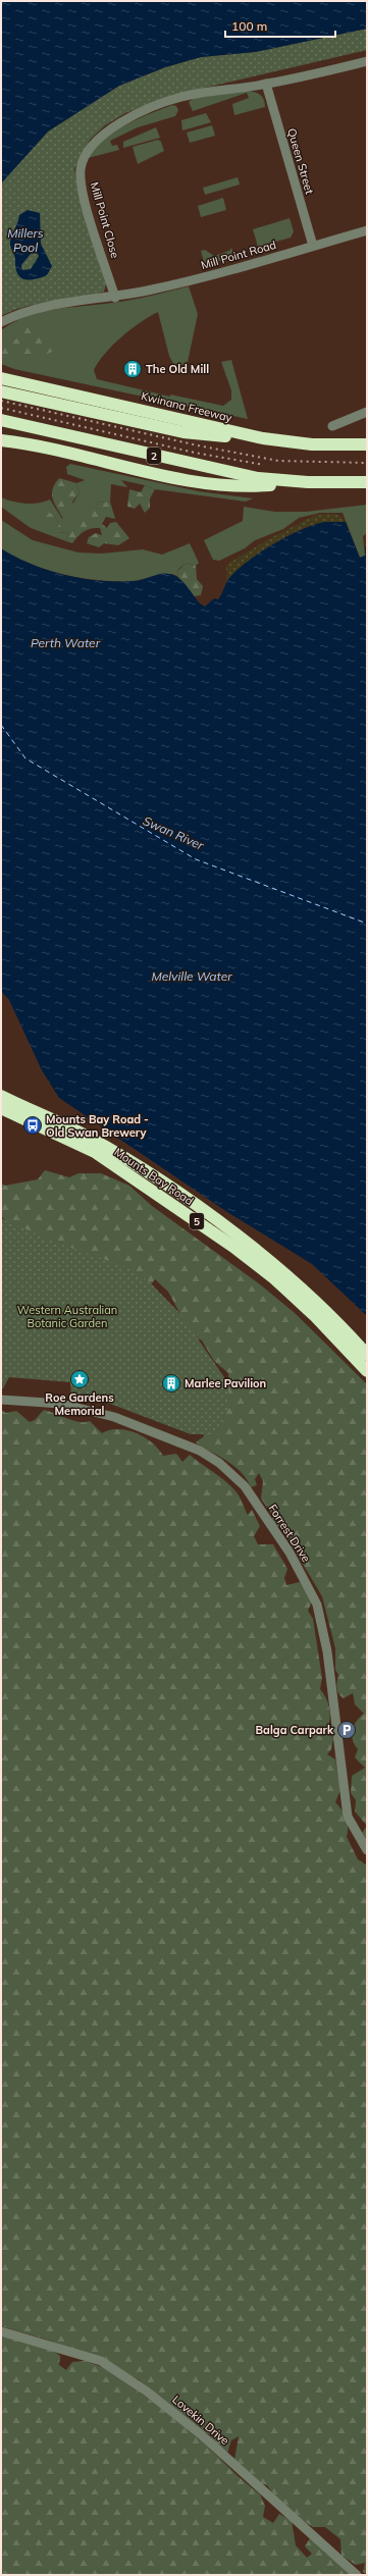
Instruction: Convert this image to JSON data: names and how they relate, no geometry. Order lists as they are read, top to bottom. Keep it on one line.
{"streets":{"highway":["Kwinana Freeway","2","Mounts Bay Road","5"],"street":["Queen Street","Mill Point Close","Mill Point Road","Forrest Drive","Lovekin Drive"]},"crossings":[["Queen Street","Mill Point Close"],["Queen Street","Mill Point Road"],["Mill Point Close","Mill Point Road"]],"water":["Millers Pool","Perth Water","Swan River","Melville Water"],"parks":["Western Australian Botanic Garden"],"places":{"building":["The Old Mill","Marlee Pavilion"],"bus stop":["Mounts Bay Road - Old Swan Brewery"],"place":["Roe Gardens Memorial"],"parking":["Balga Carpark"]},"scale_bar":"100 m"}
